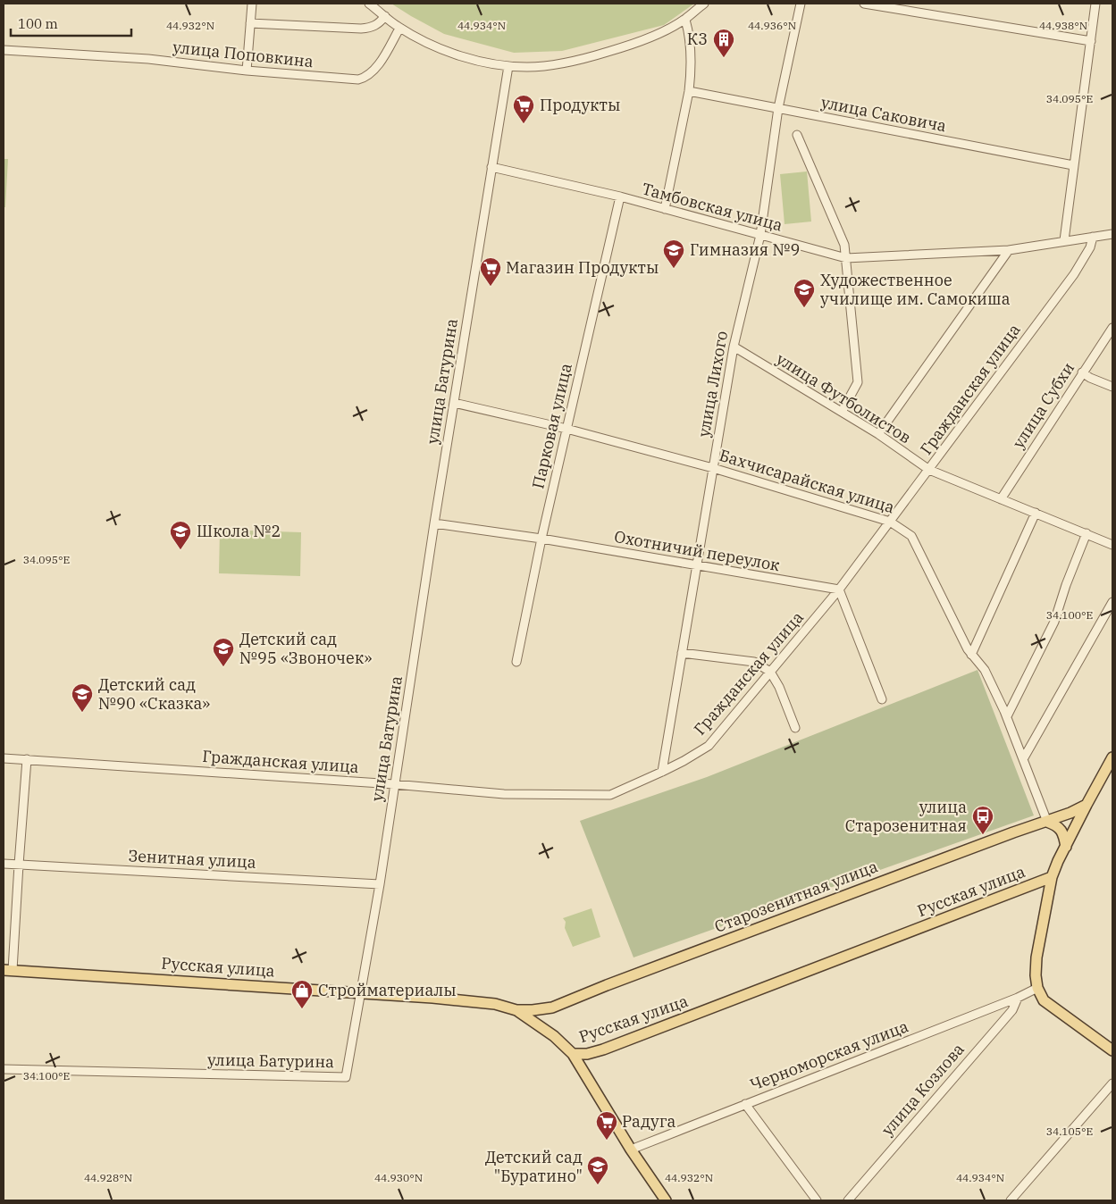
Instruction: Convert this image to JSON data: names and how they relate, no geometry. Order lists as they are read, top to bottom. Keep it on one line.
{"streets":{"main road":["Бахчисарайская улица","Русская улица","Старозенитная улица"],"street":["улица Поповкина","улица Саковича","Тамбовская улица","улица Батурина","улица Лихого","Гражданская улица","улица Футболистов","улица Субхи","Парковая улица","Охотничий переулок","Зенитная улица","Черноморская улица","улица Козлова"]},"crossings":[["улица Саковича","улица Лихого"],["Тамбовская улица","улица Батурина"],["Тамбовская улица","улица Лихого"],["Тамбовская улица","Гражданская улица"],["Тамбовская улица","Парковая улица"],["улица Батурина","Гражданская улица"],["улица Батурина","Бахчисарайская улица"],["улица Батурина","Охотничий переулок"],["улица Батурина","Зенитная улица"],["улица Батурина","Русская улица"],["улица Лихого","Гражданская улица"],["улица Лихого","улица Футболистов"],["улица Лихого","Бахчисарайская улица"],["улица Лихого","Охотничий переулок"],["Гражданская улица","улица Футболистов"],["Гражданская улица","Бахчисарайская улица"],["Гражданская улица","Охотничий переулок"],["улица Футболистов","улица Субхи"],["Парковая улица","Бахчисарайская улица"],["Парковая улица","Охотничий переулок"],["Бахчисарайская улица","Старозенитная улица"],["Русская улица","Старозенитная улица"],["Черноморская улица","улица Козлова"]],"places":{"building":["К3"],"supermarket":["Продукты","Магазин Продукты","Радуга"],"school or university":["Гимназия №9","Художественное училище им. Самокиша","Школа №2","Детский сад №95 «Звоночек»","Детский сад №90 «Сказка»","Детский сад \"Буратино\""],"bus stop":["улица Старозенитная"],"shop":["Стройматериалы"]},"scale_bar":"100 m","coordinates":["44.932°N","44.934°N","44.936°N","44.938°N","34.095°E","34.100°E","34.105°E","44.928°N","44.930°N"]}
